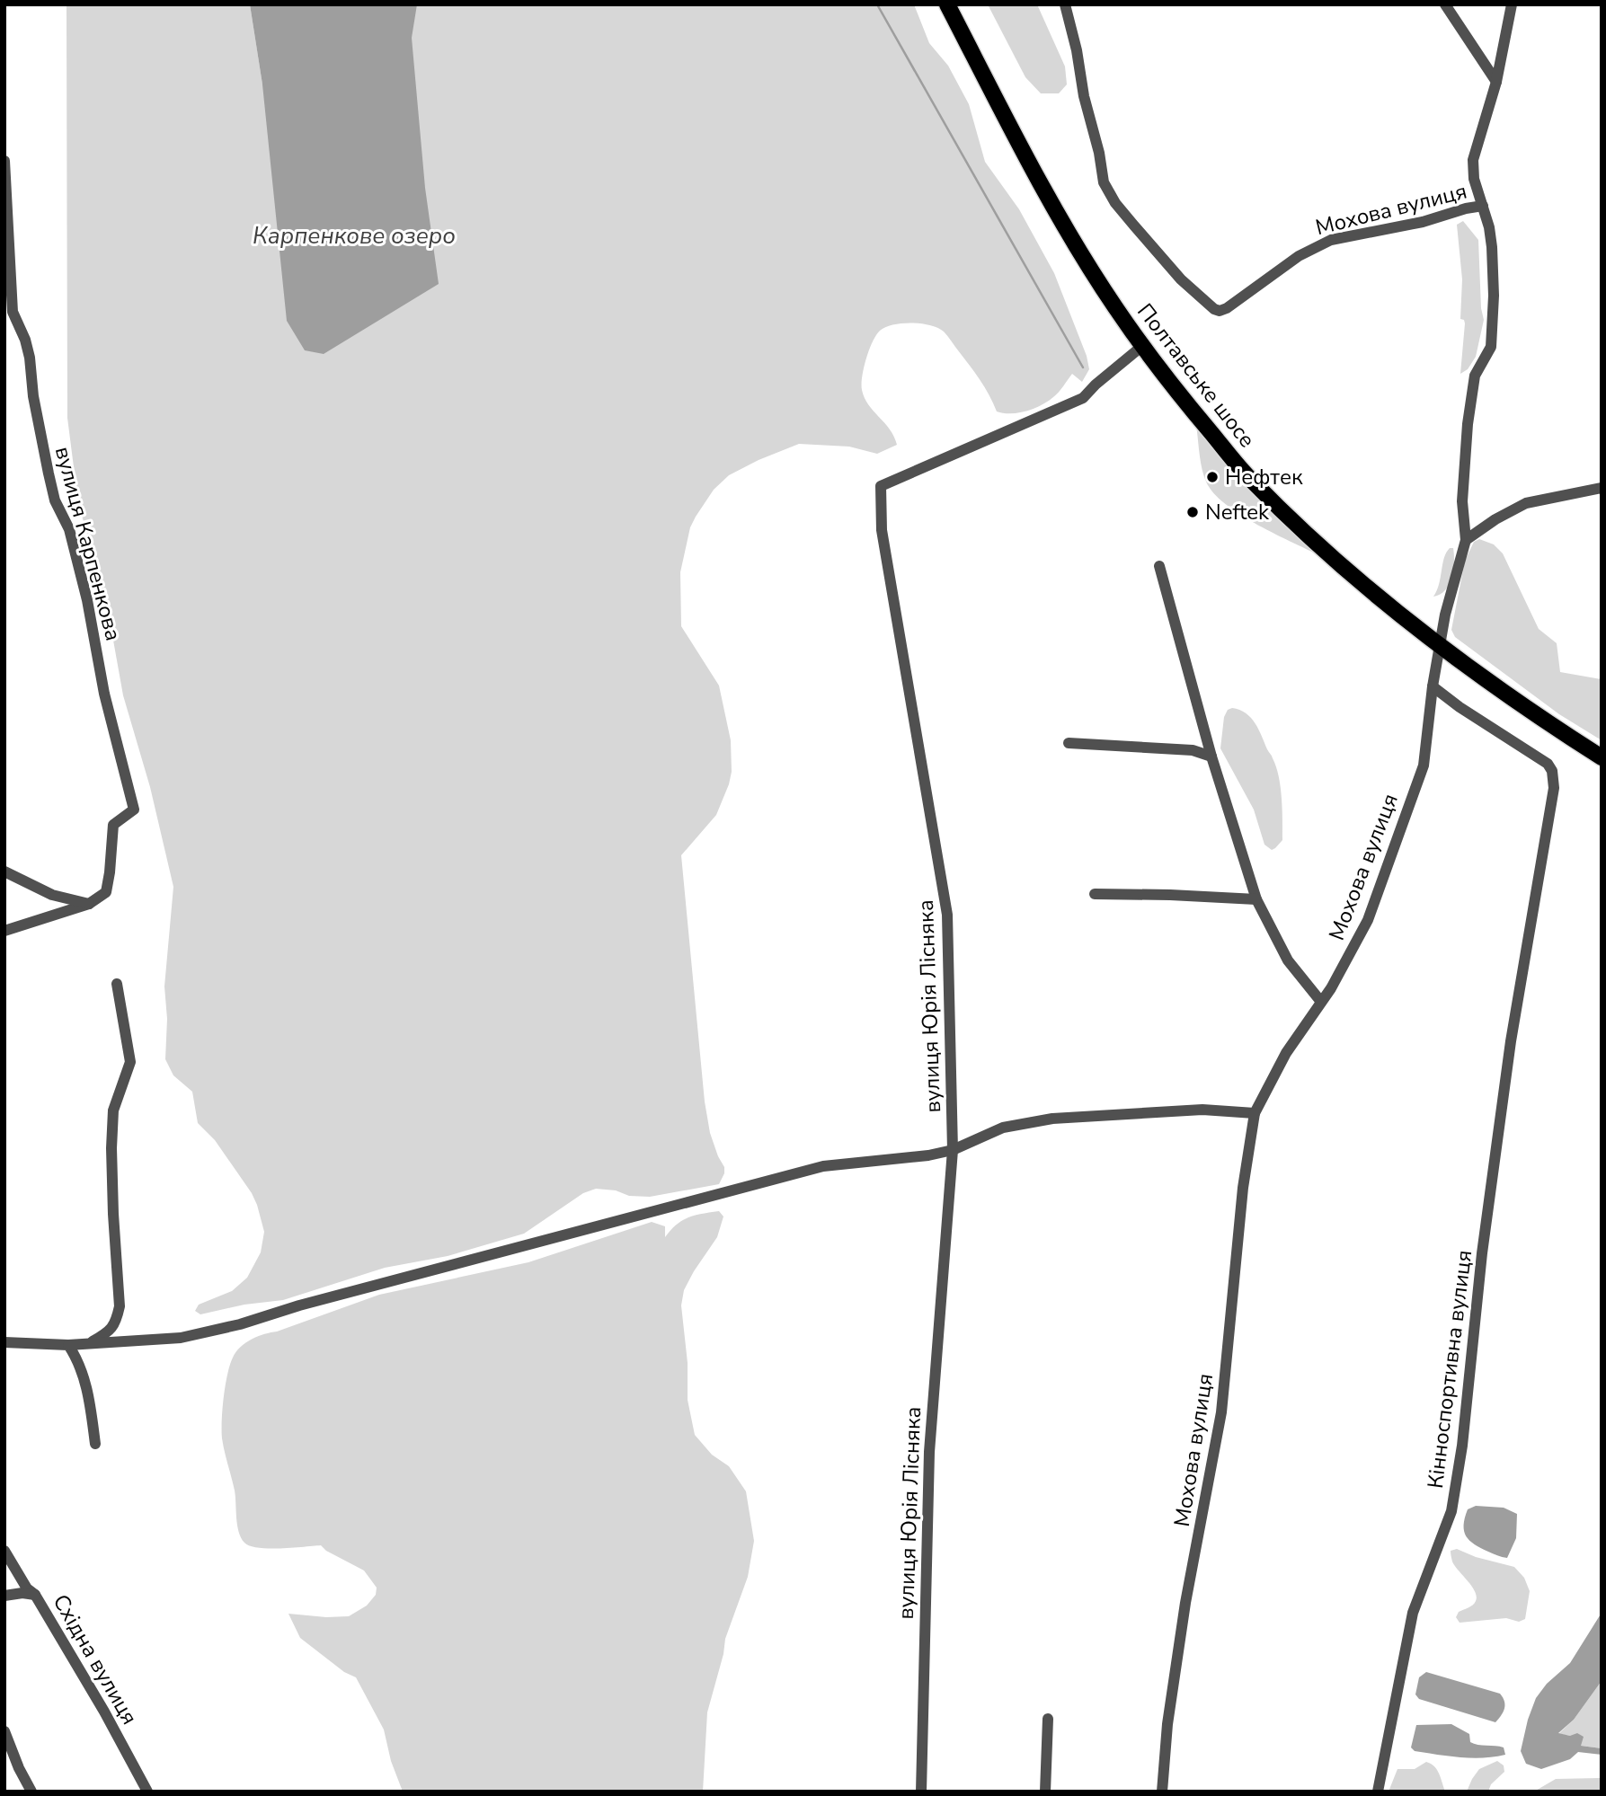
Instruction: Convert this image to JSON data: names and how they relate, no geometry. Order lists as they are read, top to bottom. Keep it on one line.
{"streets":{"main road":["Полтавське шосе"],"street":["Мохова вулиця","вулиця Карпенкова","вулиця Юрія Лісняка","Кінноспортивна вулиця","Східна вулиця"]},"crossings":[["Мохова вулиця","Полтавське шосе"],["Мохова вулиця","Кінноспортивна вулиця"],["Полтавське шосе","вулиця Юрія Лісняка"]],"water":["Карпенкове озеро"],"places":["Нефтек","Neftek"]}
